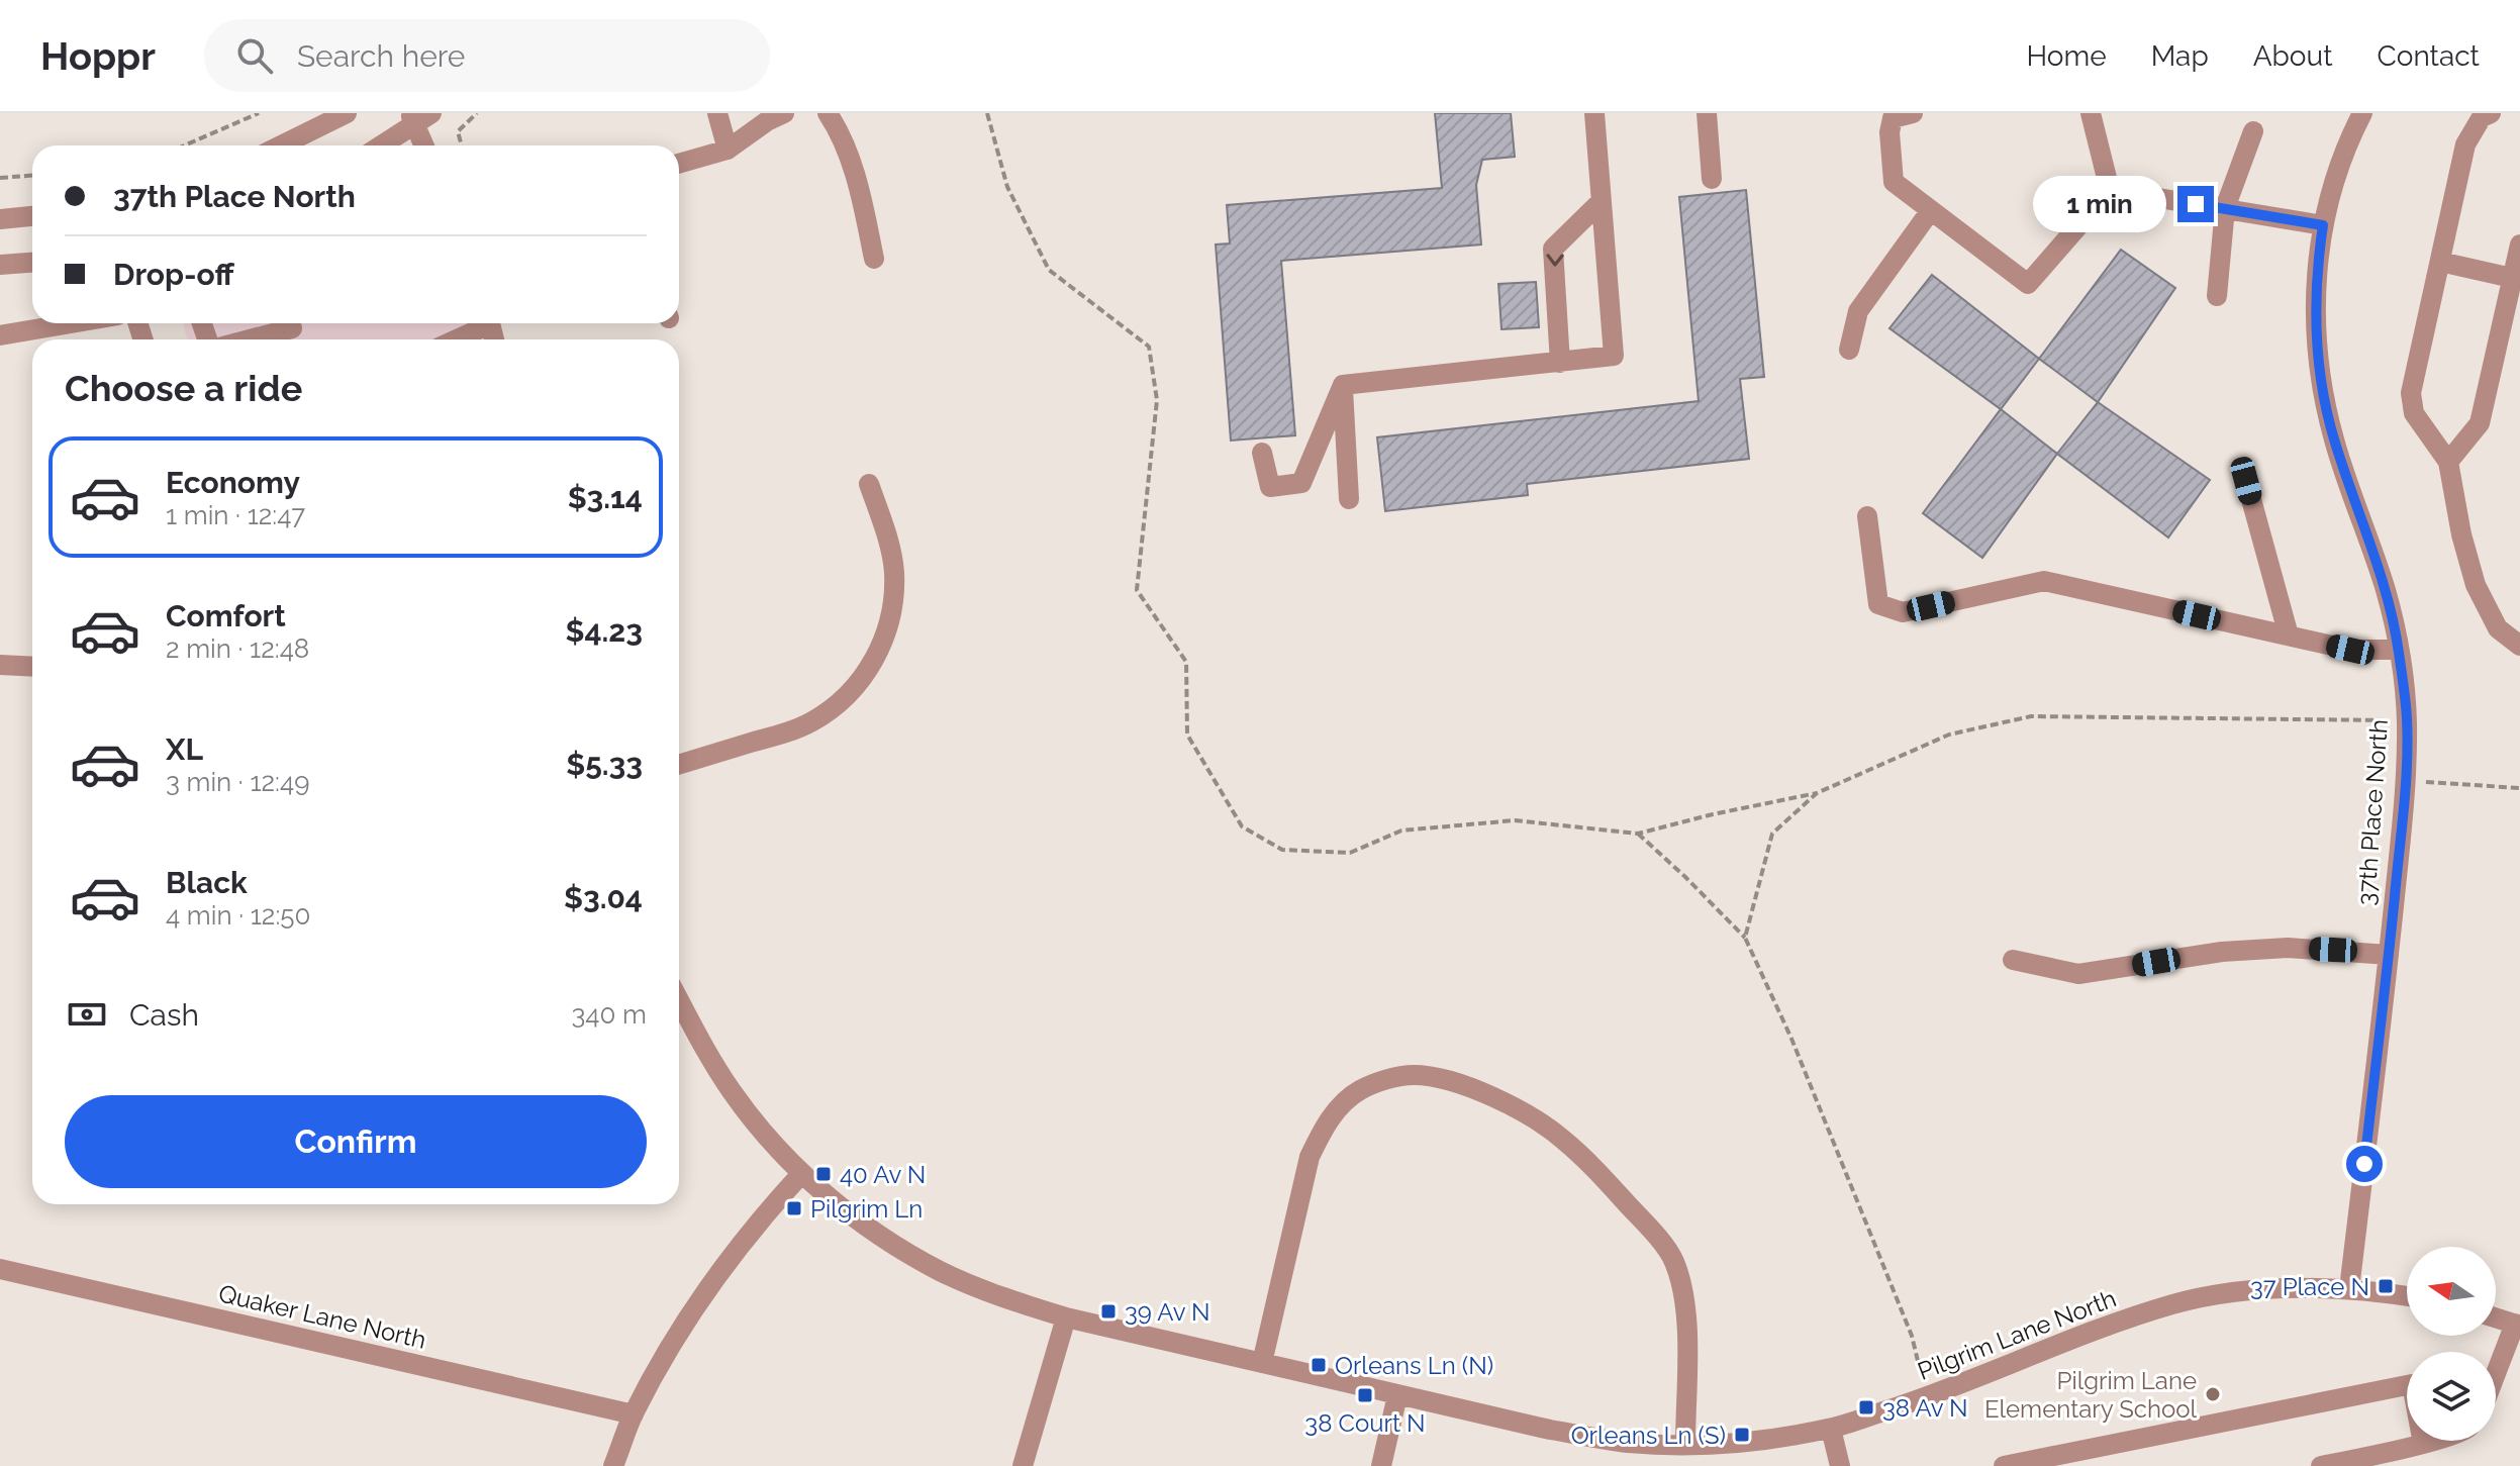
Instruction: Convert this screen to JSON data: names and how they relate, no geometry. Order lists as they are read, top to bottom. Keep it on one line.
{"streets":{"street":["37th Place North","Quaker Lane North","Pilgrim Lane North"]},"crossings":[["37th Place North","Pilgrim Lane North"]],"places":{"transit":["40 Av N","Pilgrim Ln","37 Place N","39 Av N","Orleans Ln (N)","38 Court N","38 Av N","Orleans Ln (S)"],"other":["Pilgrim Lane Elementary School"]},"north":"left","page":{"header":"Hoppr","search":"Search here","nav":["Home","Map","About","Contact"],"banner":["37th Place North","Drop-off"],"bubble":"1 min","heading":"Choose a ride","list":[{"name":"Economy","note":"1 min · 12:47","value":"$3.14"},{"name":"Comfort","note":"2 min · 12:48","value":"$4.23"},{"name":"XL","note":"3 min · 12:49","value":"$5.33"},{"name":"Black","note":"4 min · 12:50","value":"$3.04"}],"pay":["Cash","340 m"],"buttons":"Confirm"}}
